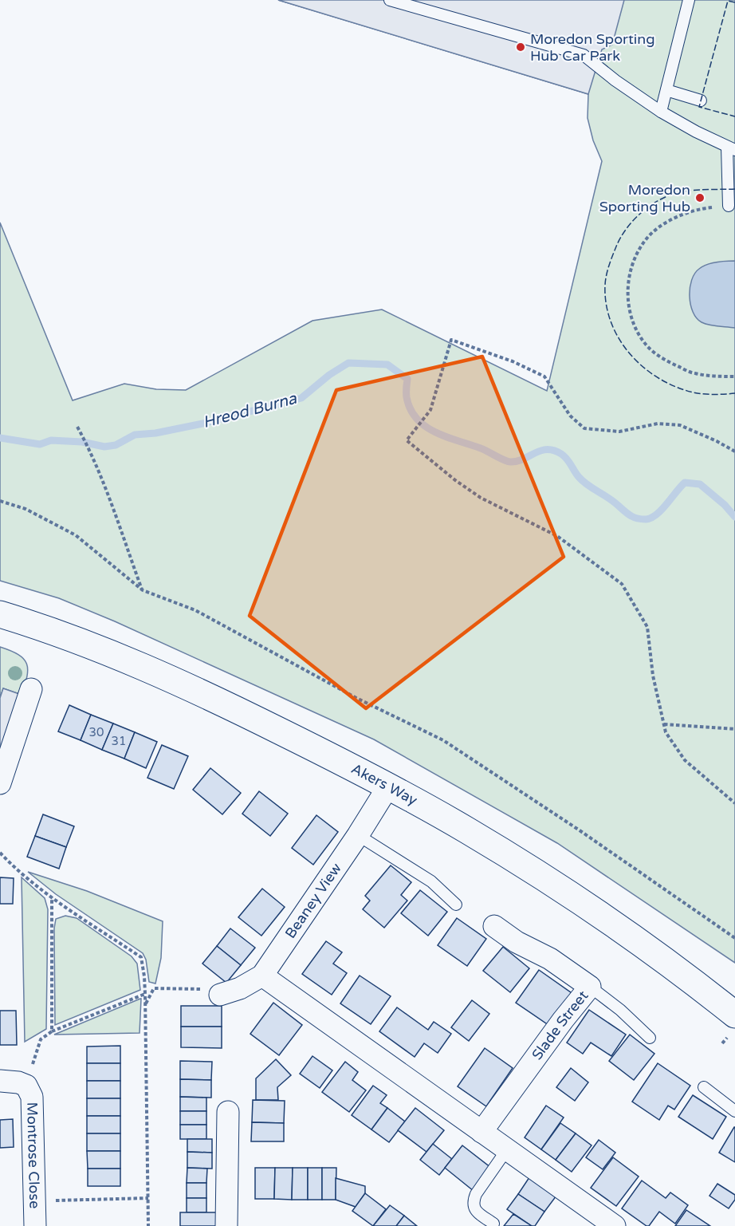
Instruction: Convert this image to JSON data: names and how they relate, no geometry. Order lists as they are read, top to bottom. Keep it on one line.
{"streets":{"main road":["Akers Way"],"street":["Beaney View","Slade Street","Montrose Close"]},"crossings":[["Akers Way","Beaney View"]],"water":["Hreod Burna"],"places":["Moredon Sporting Hub Car Park","Moredon Sporting Hub"],"house_numbers":["30","31"]}
